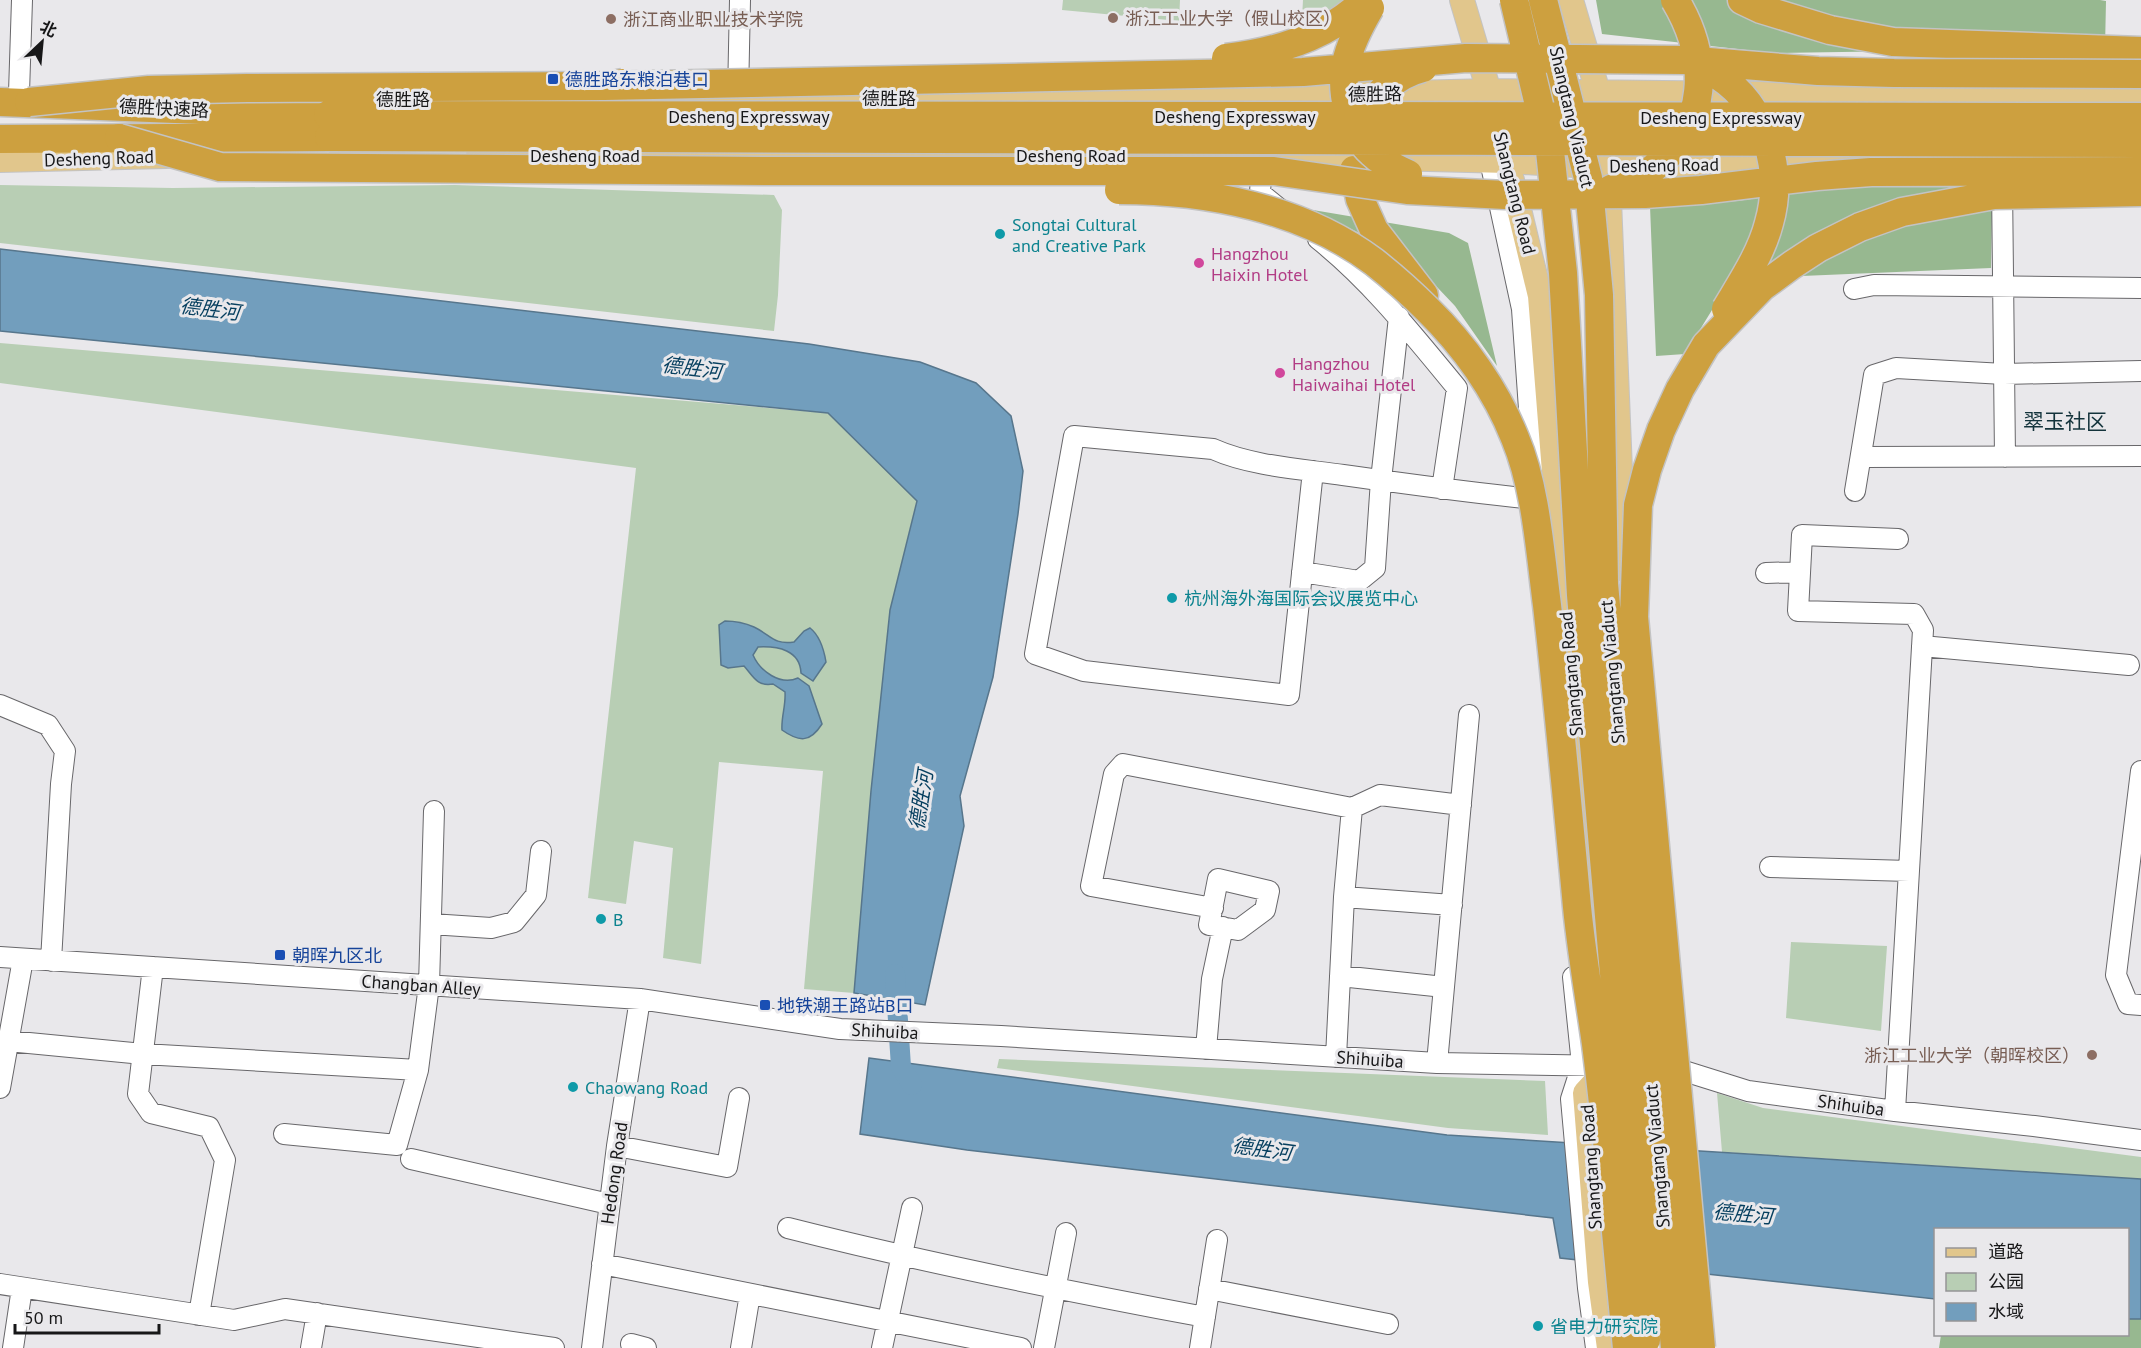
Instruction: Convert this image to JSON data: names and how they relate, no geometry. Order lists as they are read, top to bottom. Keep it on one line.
{"streets":{"highway":["德胜快速路","Desheng Expressway","Shangtang Viaduct"],"main road":["德胜路","Desheng Road","Shangtang Road"],"street":["Changban Alley","Shihuiba","Hedong Road"]},"crossings":[["德胜路","Desheng Expressway"],["德胜路","Shangtang Road"],["德胜快速路","Desheng Expressway"],["Desheng Road","Shangtang Road"],["Shangtang Road","Shihuiba"],["Changban Alley","Shihuiba"],["Changban Alley","Hedong Road"]],"districts":["翠玉社区"],"water":["德胜河"],"places":{"other":["浙江工业大学（假山校区）","浙江商业职业技术学院","Songtai Cultural and Creative Park","Hangzhou Haixin Hotel","Hangzhou Haiwaihai Hotel","杭州海外海国际会议展览中心","B","浙江工业大学（朝晖校区）","Chaowang Road","省电力研究院"],"transit":["德胜路东粮泊巷口","朝晖九区北","地铁潮王路站B口"]},"legend":["道路","公园","水域"],"scale_bar":"50 m","north":"top right"}
